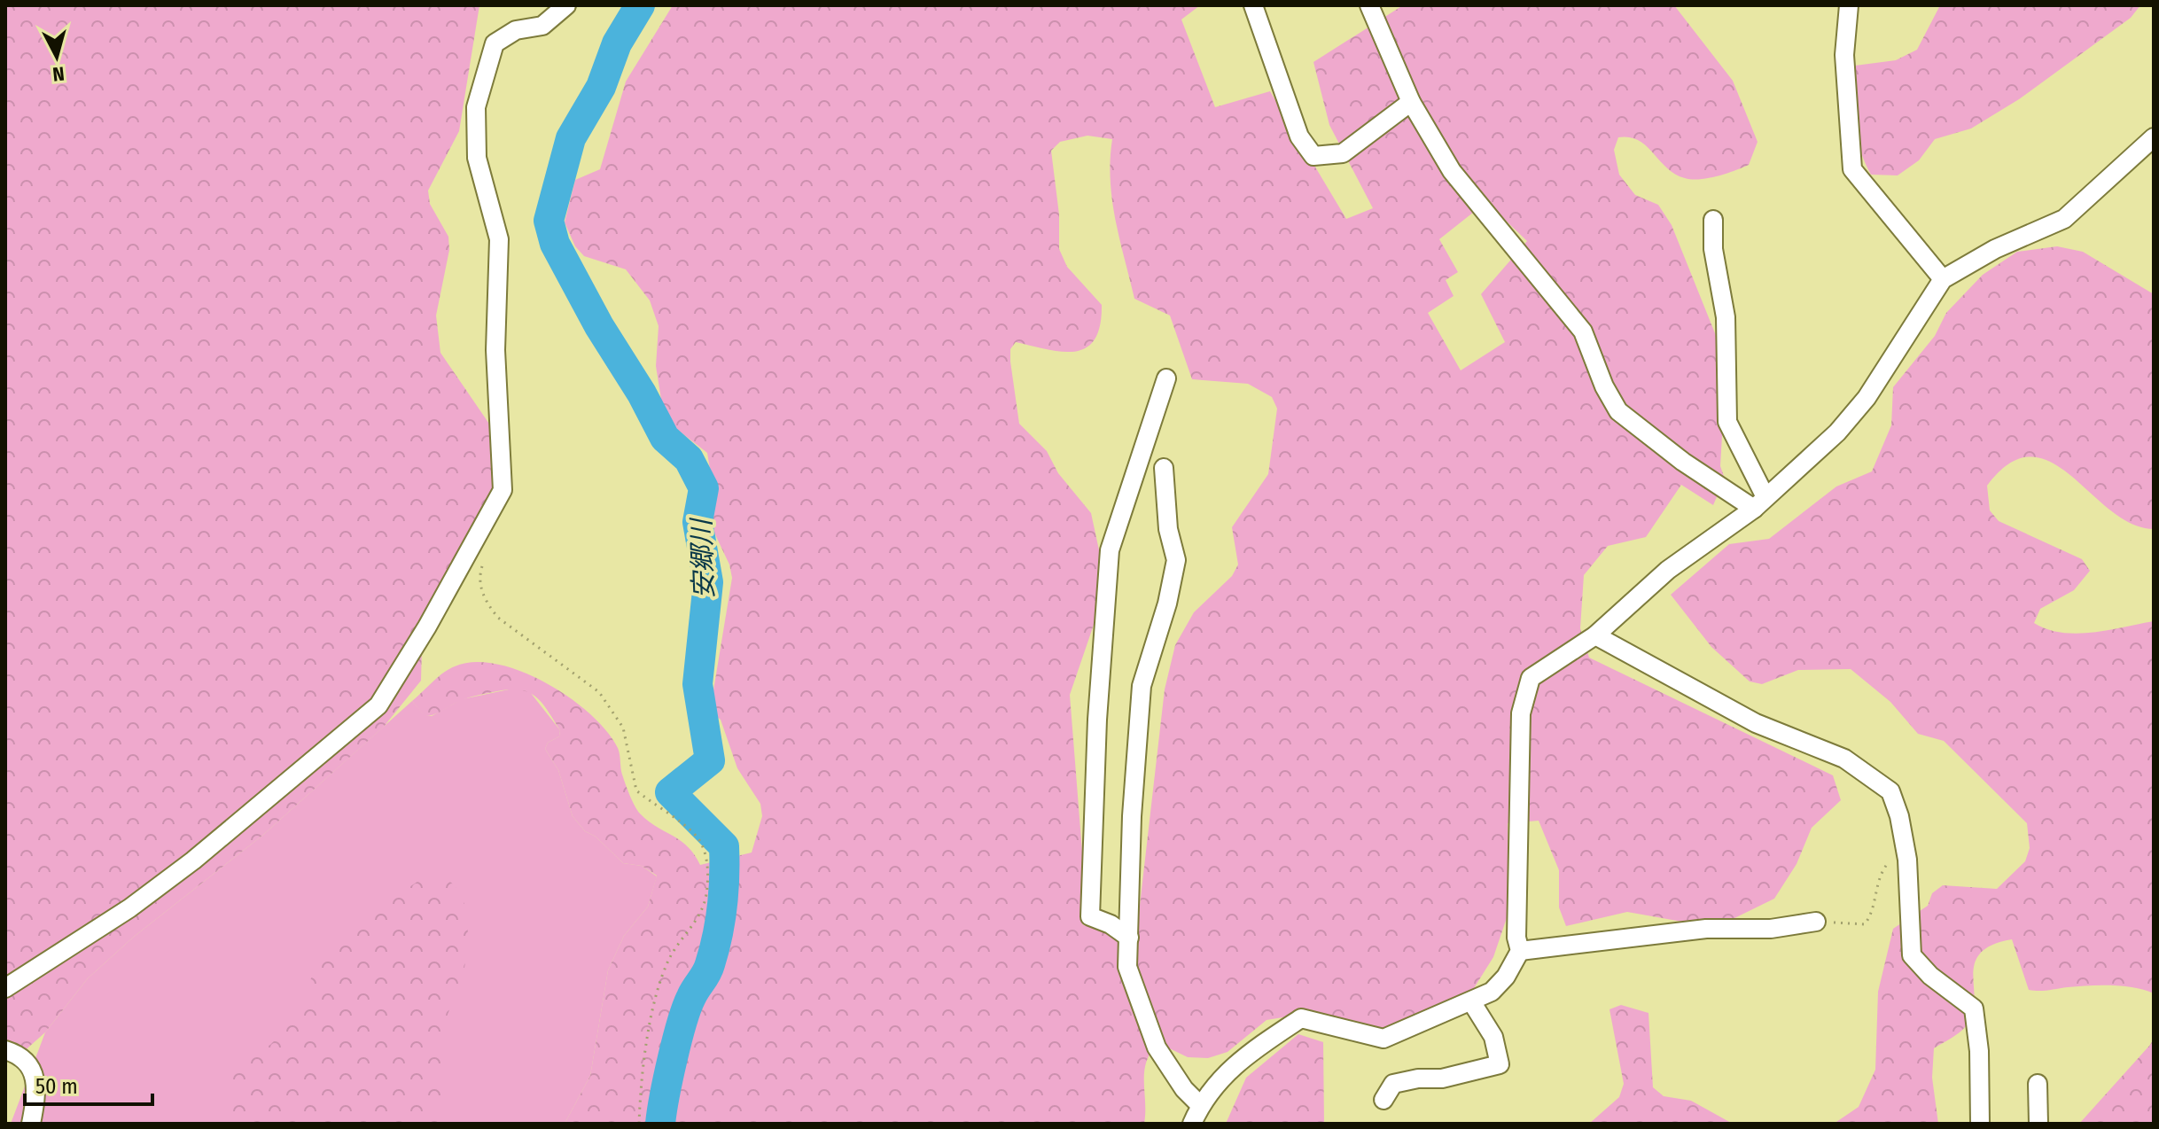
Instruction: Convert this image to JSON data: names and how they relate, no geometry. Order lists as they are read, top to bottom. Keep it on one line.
{"water":["安郷川"],"scale_bar":"50 m","north":"bottom"}
